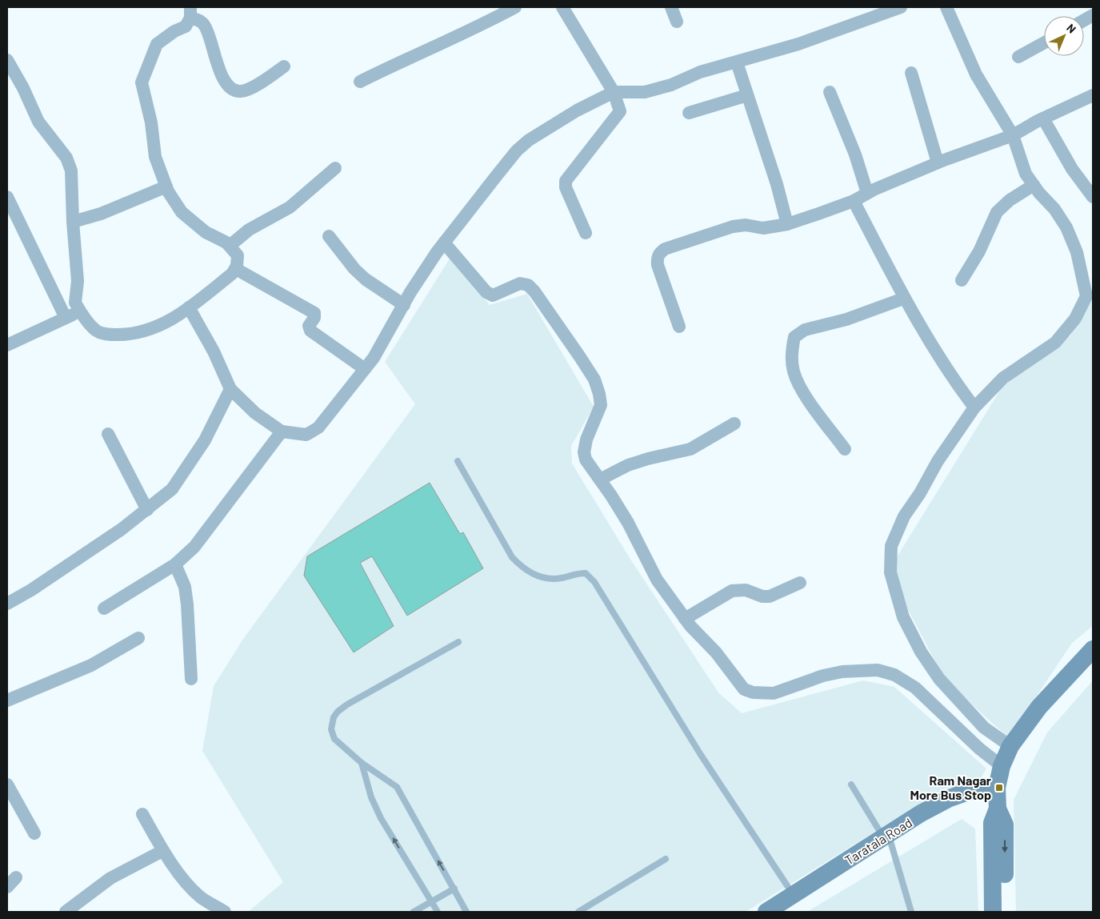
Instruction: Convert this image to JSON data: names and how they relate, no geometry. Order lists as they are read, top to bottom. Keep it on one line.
{"streets":{"main road":["Taratala Road"]},"places":{"transit":["Ram Nagar More Bus Stop"]},"north":"top right"}
